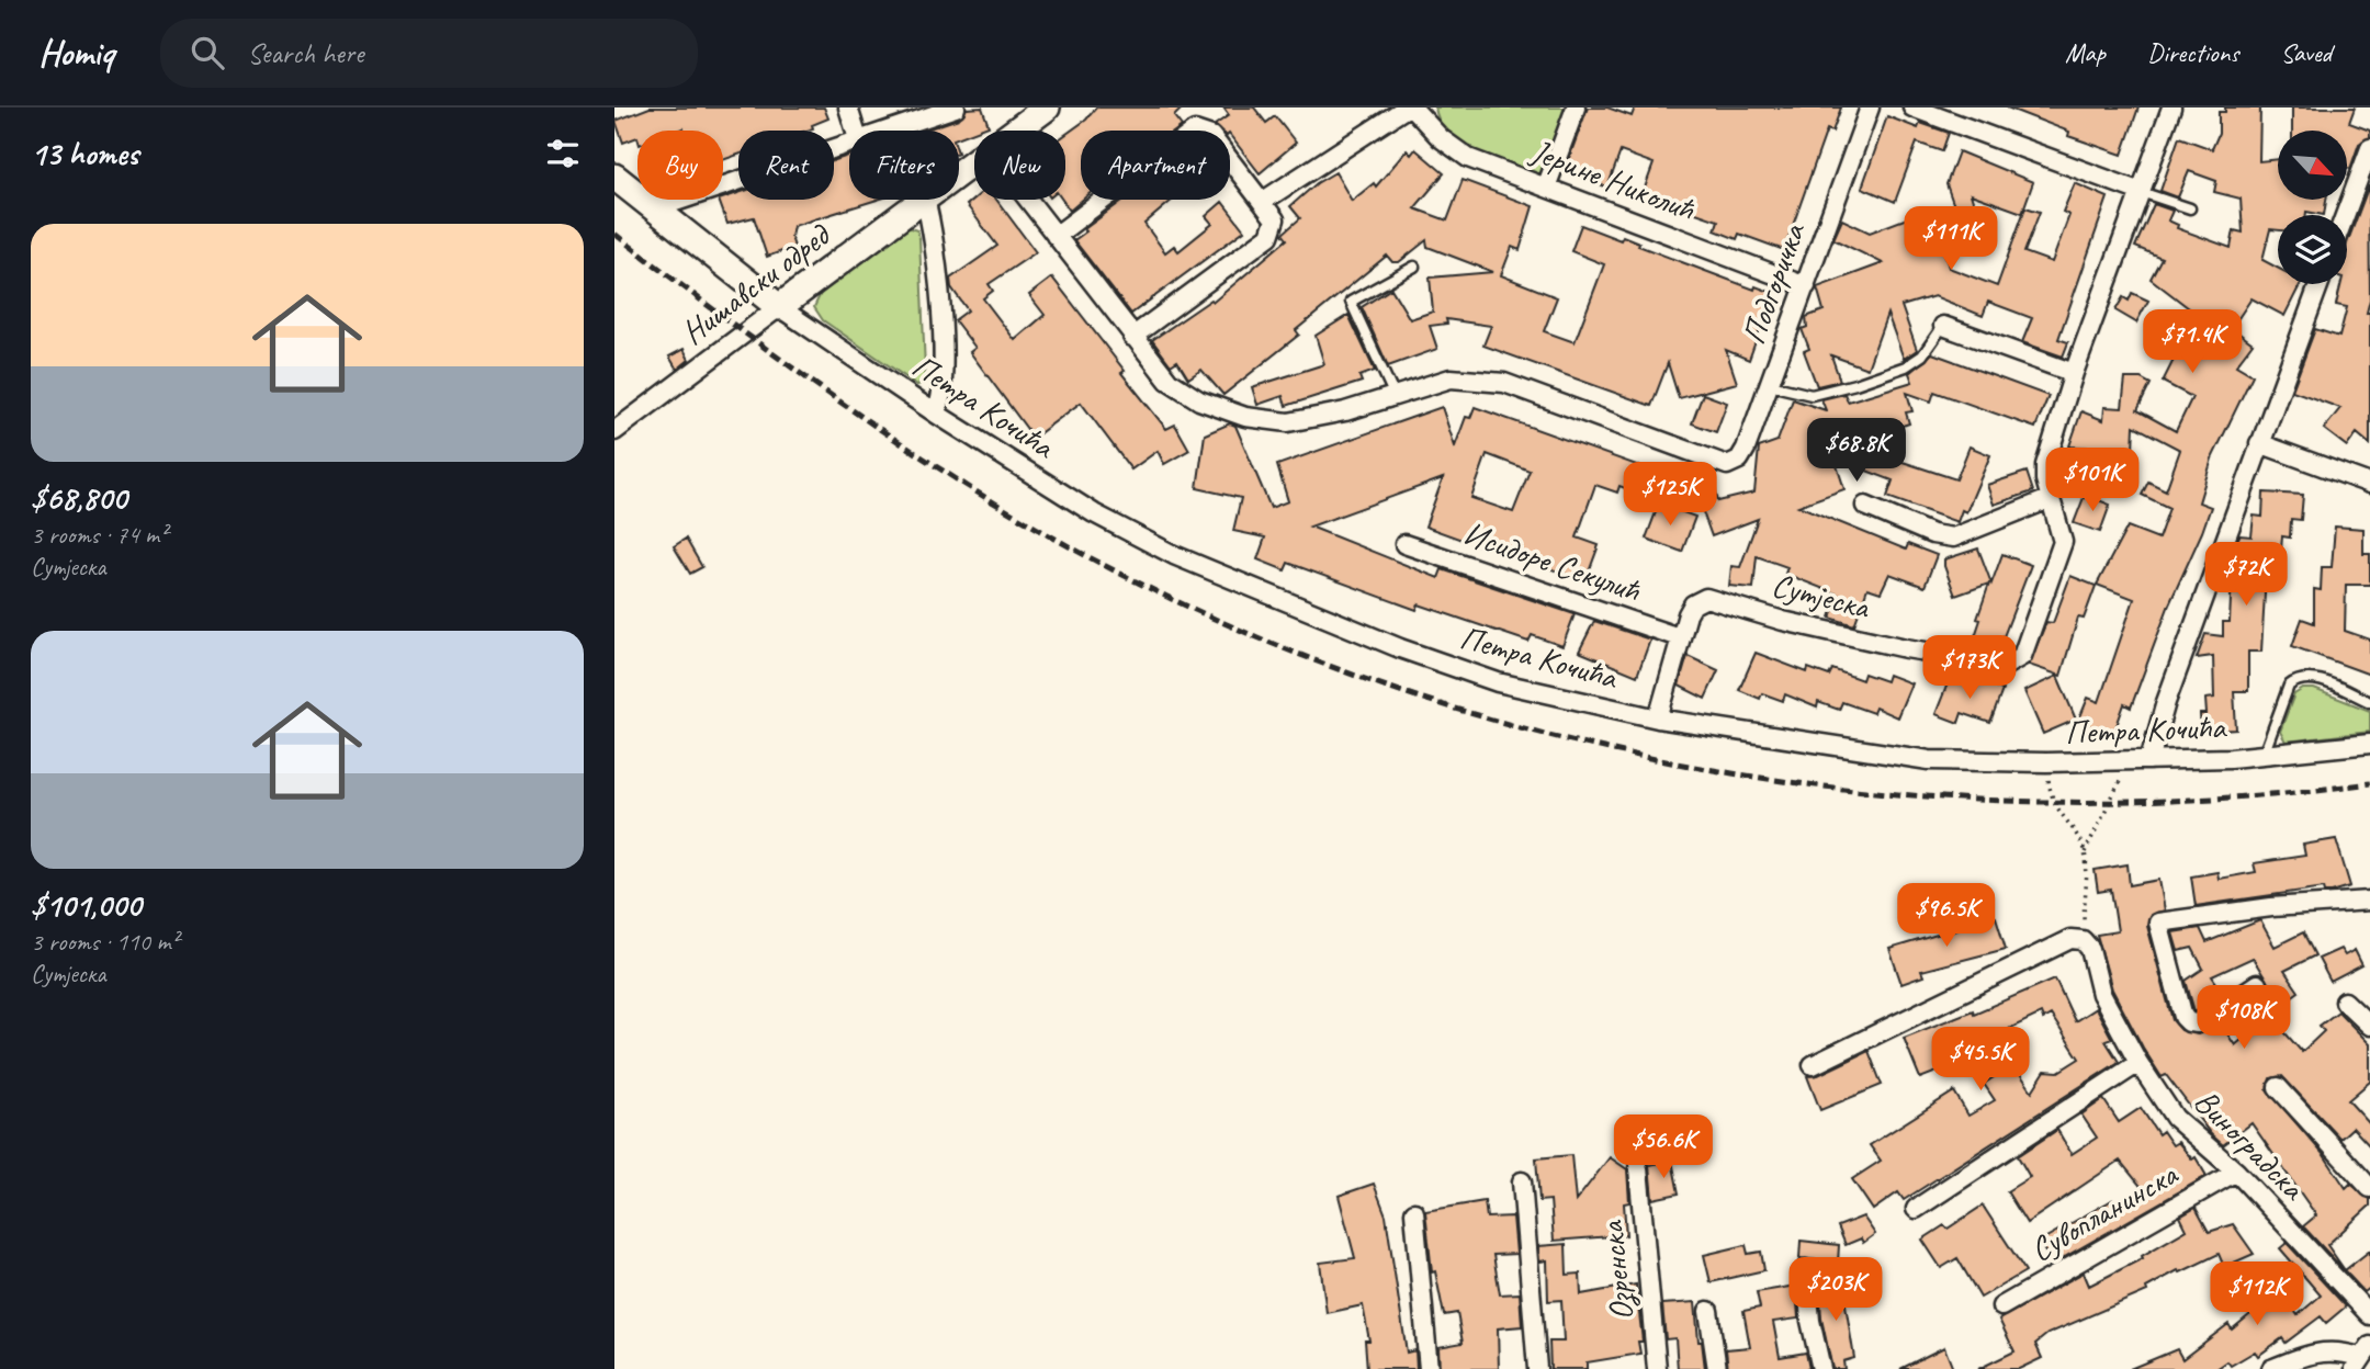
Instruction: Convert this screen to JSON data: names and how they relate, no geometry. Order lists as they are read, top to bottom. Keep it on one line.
{"streets":{"street":["Јерине Николић","Нишавски одред","Подгоричка","Петра Кочића","Исидоре Секулић","Сутјеска","Виноградска","Сувопланинска","Озренска"]},"crossings":[["Јерине Николић","Подгоричка"],["Нишавски одред","Петра Кочића"],["Петра Кочића","Сутјеска"],["Исидоре Секулић","Сутјеска"],["Виноградска","Сувопланинска"]],"north":"bottom right","page":{"header":"Homiq","search":"Search here","nav":["Map","Directions","Saved"],"heading":"13 homes","chip":["Buy","Rent","Filters","New","Apartment"],"list":[{"name":"$68,800","note":"3 rooms · 74 m² · Сутјеска"},{"name":"$101,000","note":"3 rooms · 110 m² · Сутјеска"}],"price":["$111K","$71.4K","$68.8K","$101K","$125K","$72K","$173K","$96.5K","$108K","$45.5K","$56.6K","$203K","$112K"]}}
